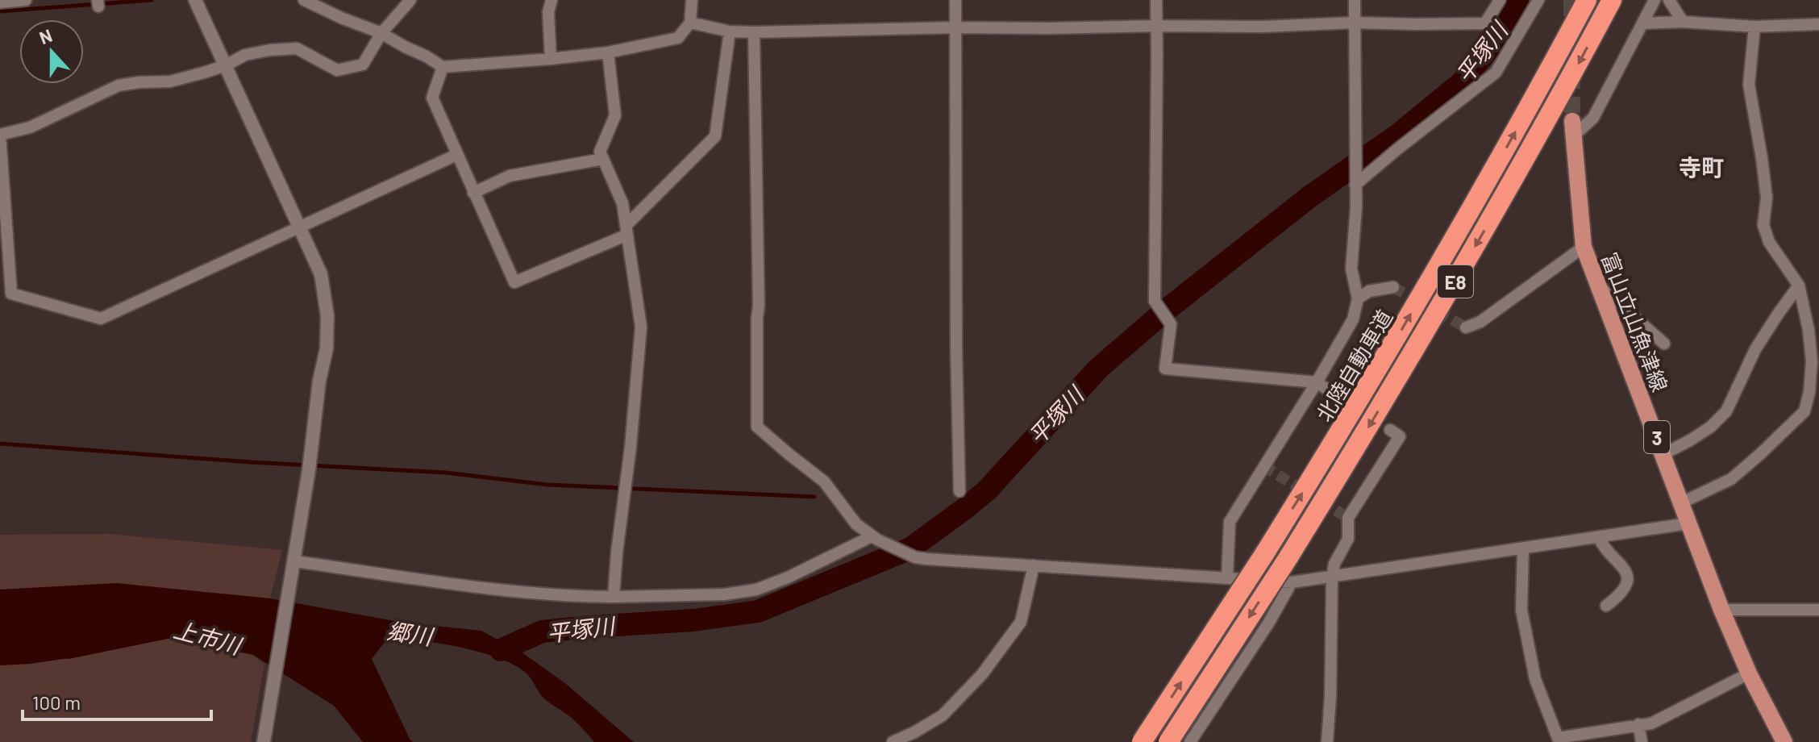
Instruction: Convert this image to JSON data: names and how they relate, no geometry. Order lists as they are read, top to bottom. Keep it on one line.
{"streets":{"highway":["E8","北陸自動車道"],"main road":["富山立山魚津線","3"]},"districts":["寺町"],"water":["平塚川","郷川","上市川"],"scale_bar":"100 m","north":"top"}
